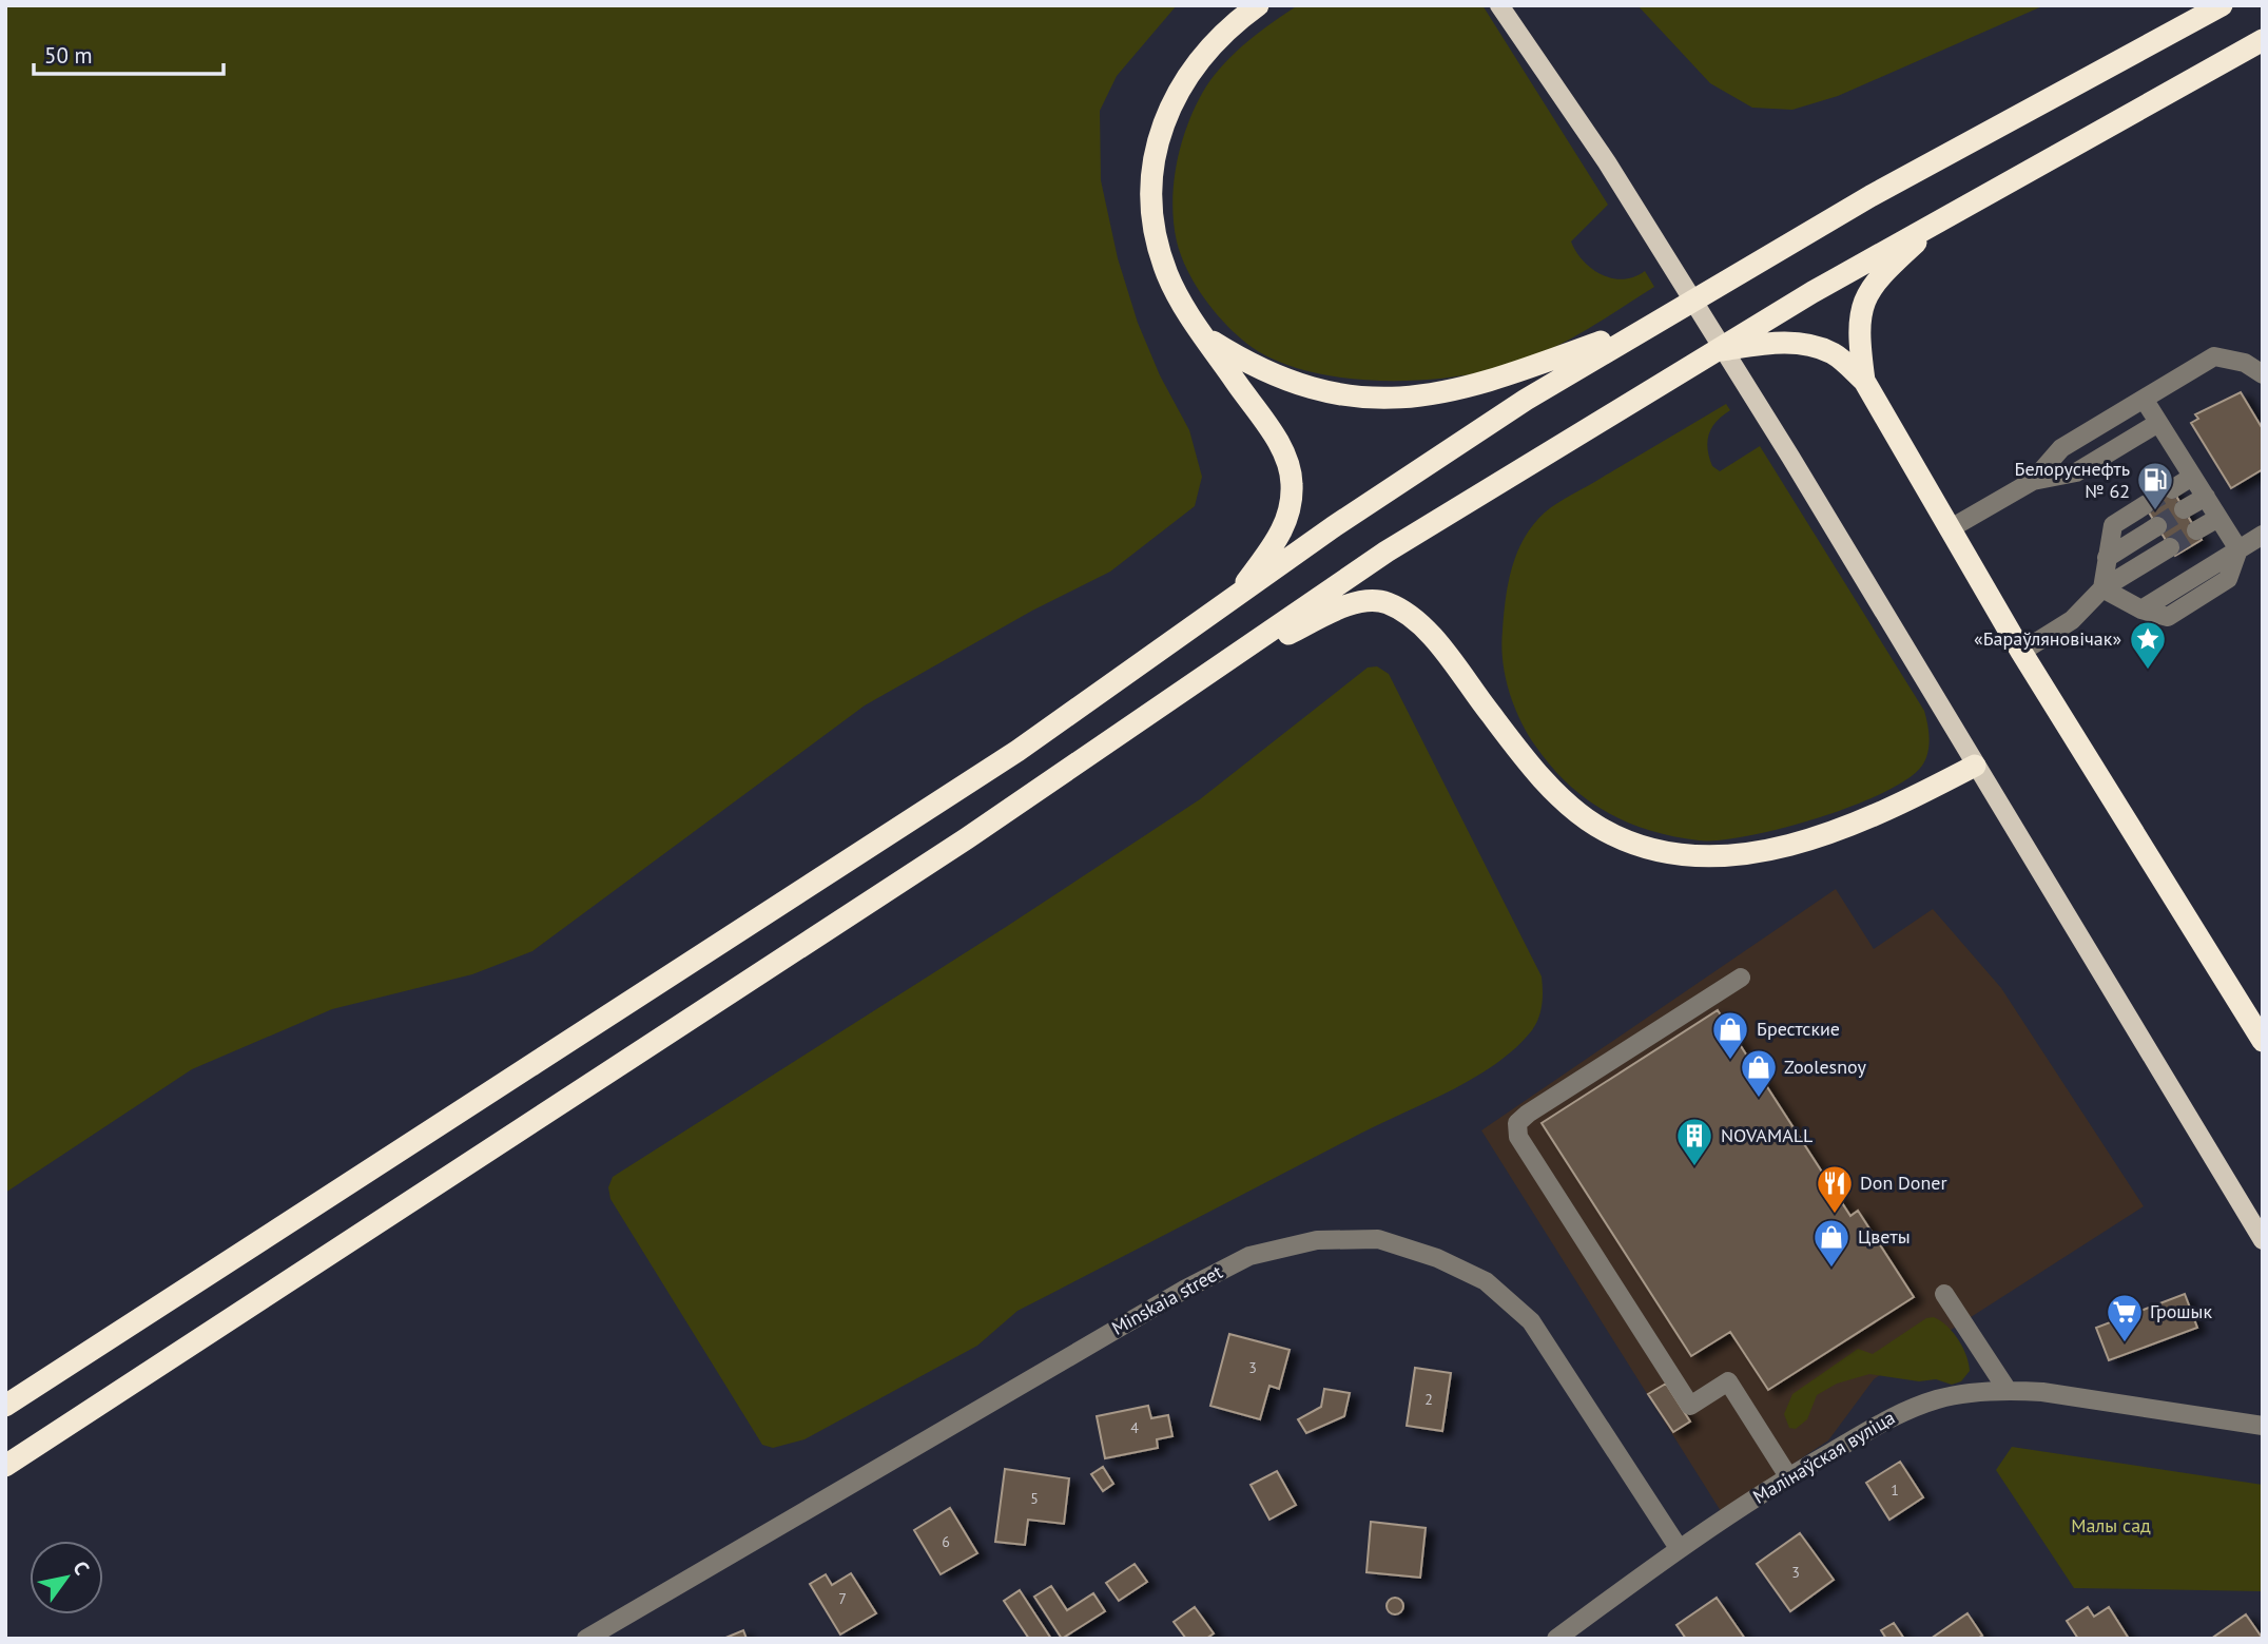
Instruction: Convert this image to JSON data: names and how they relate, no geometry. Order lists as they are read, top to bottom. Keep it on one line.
{"streets":{"street":["Minskaia street","Малінаўская вуліца"]},"crossings":[["Minskaia street","Малінаўская вуліца"]],"parks":["Малы сад"],"places":{"fuel station":["Белоруснефть № 62"],"place":["«Бараўляновічак»"],"shop":["Брестские","Zoolesnoy","Цветы"],"building":["NOVAMALL"],"restaurant":["Don Doner"],"supermarket":["Грошык"]},"house_numbers":["3","2","4","1","5","6","3","7"],"scale_bar":"50 m","north":"top right"}
